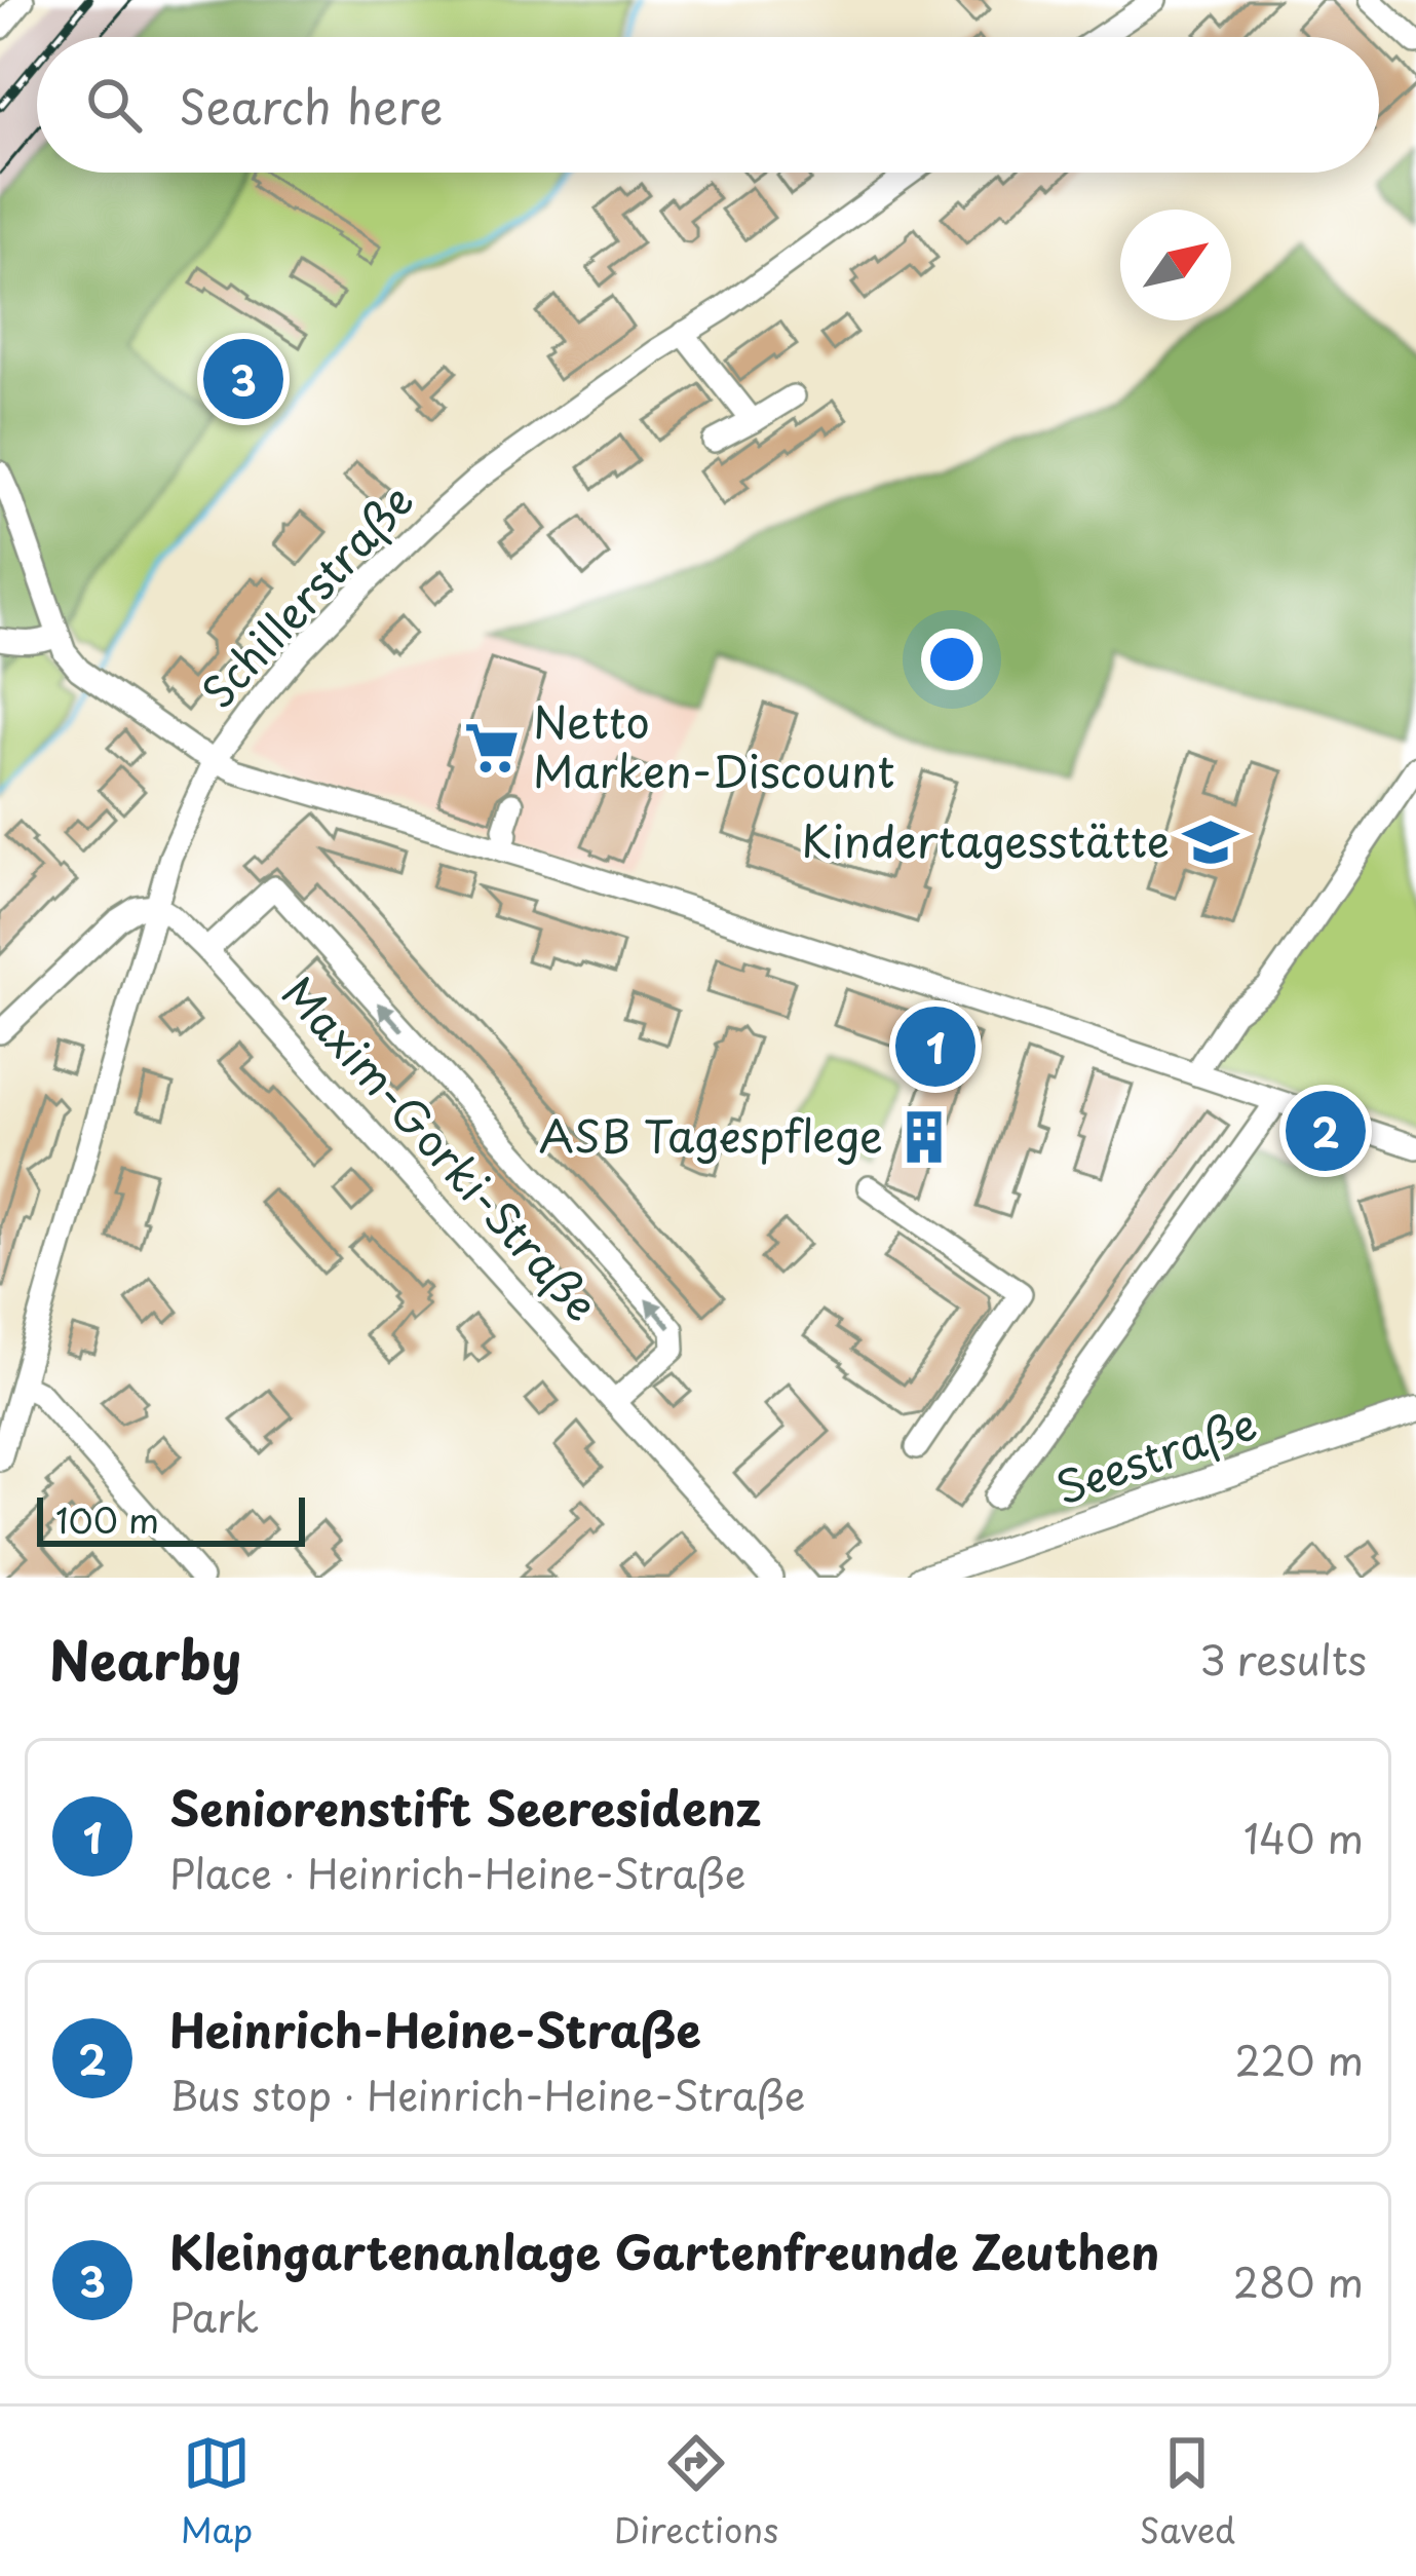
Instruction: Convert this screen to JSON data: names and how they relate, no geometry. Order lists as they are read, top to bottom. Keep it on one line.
{"streets":{"main road":["Seestraße"],"street":["Schillerstraße","Maxim-Gorki-Straße"]},"crossings":[["Schillerstraße","Maxim-Gorki-Straße"]],"places":{"supermarket":["Netto Marken-Discount"],"school or university":["Kindertagesstätte"],"building":["ASB Tagespflege"]},"scale_bar":"100 m","north":"top right","page":{"search":"Search here","pins":["3","1","2"],"scale":"100 m","heading":["Nearby","3 results"],"list":[{"mark":"1","name":"Seniorenstift Seeresidenz","note":"Place · Heinrich-Heine-Straße","value":"140 m"},{"mark":"2","name":"Heinrich-Heine-Straße","note":"Bus stop · Heinrich-Heine-Straße","value":"220 m"},{"mark":"3","name":"Kleingartenanlage Gartenfreunde Zeuthen","note":"Park","value":"280 m"}],"nav":["Map","Directions","Saved"]}}
